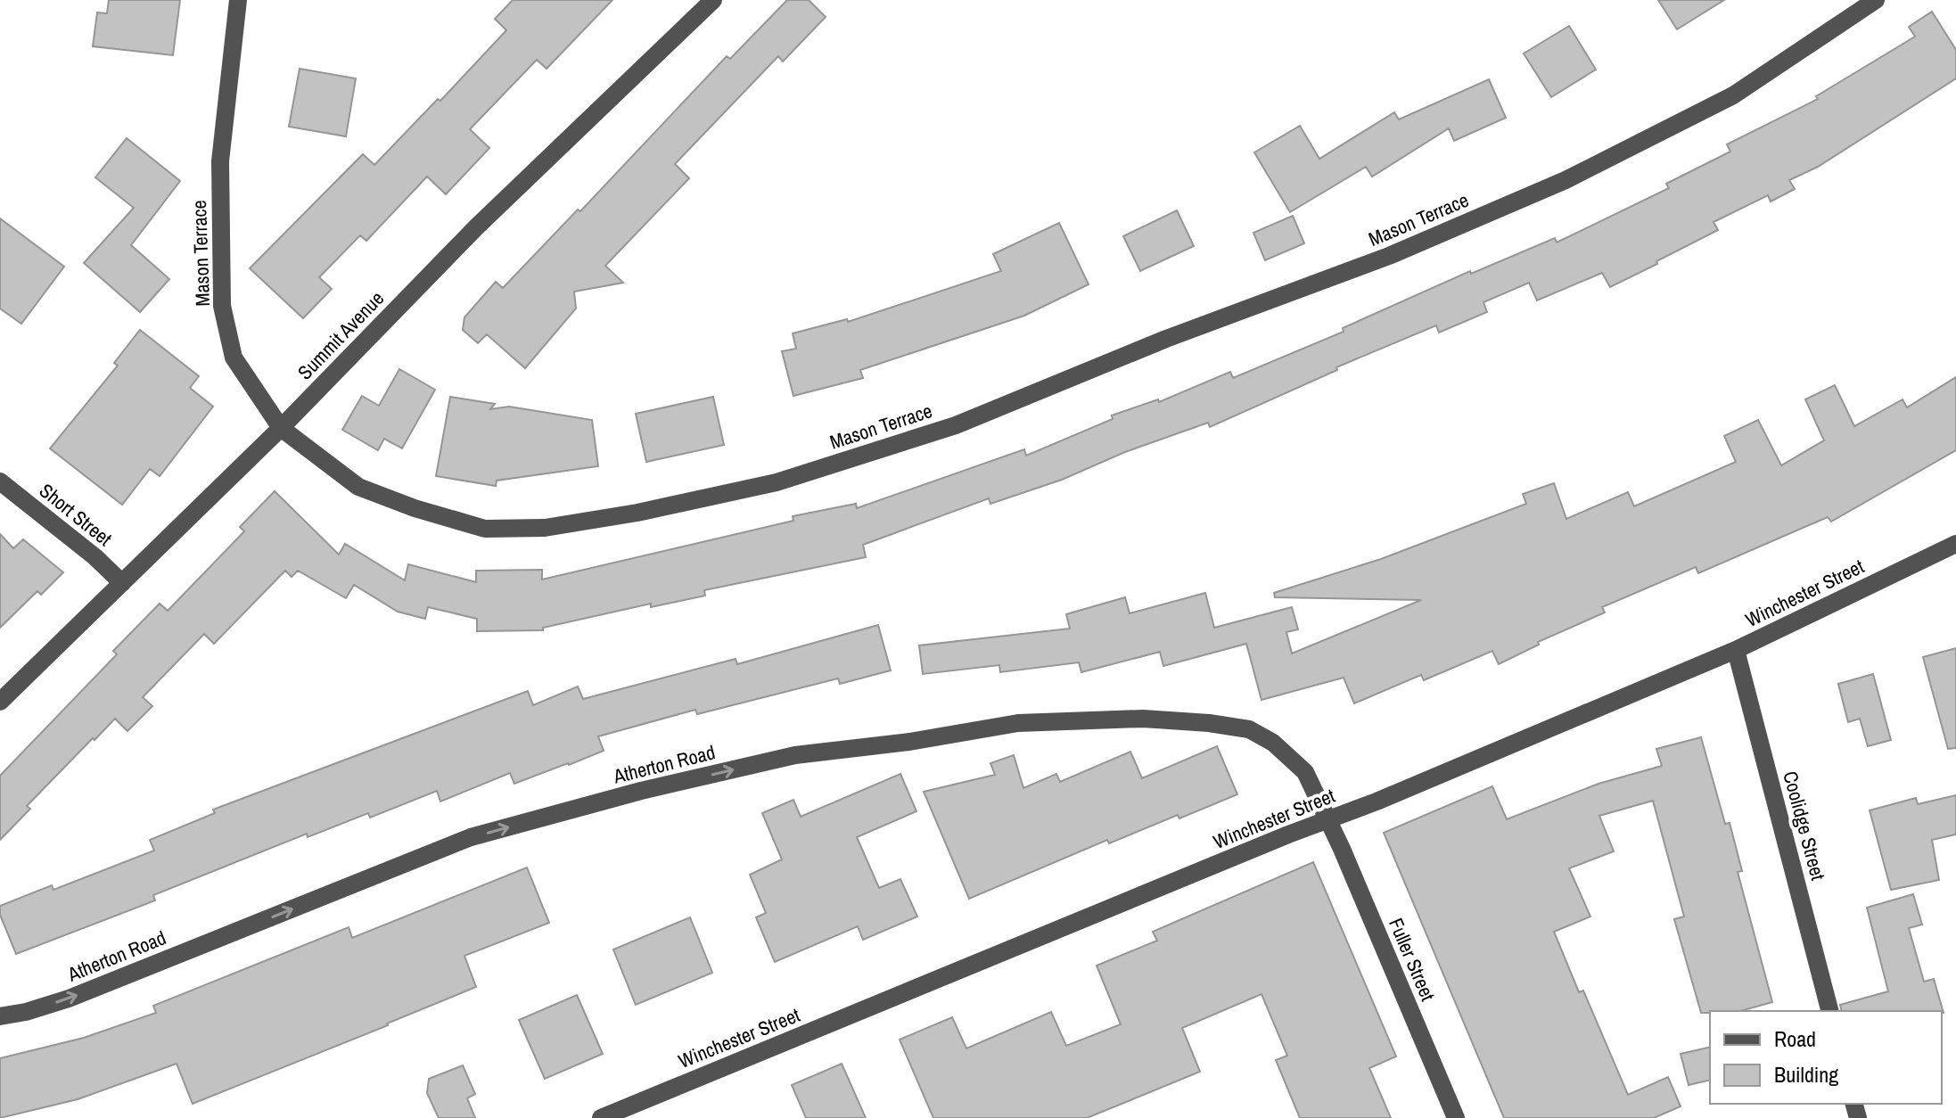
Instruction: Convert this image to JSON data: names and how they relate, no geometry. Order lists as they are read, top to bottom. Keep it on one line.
{"streets":{"street":["Mason Terrace","Summit Avenue","Short Street","Winchester Street","Atherton Road","Coolidge Street","Fuller Street"]},"crossings":[["Mason Terrace","Summit Avenue"],["Summit Avenue","Short Street"],["Winchester Street","Atherton Road"],["Winchester Street","Coolidge Street"],["Winchester Street","Fuller Street"],["Atherton Road","Fuller Street"]],"one_way":["Atherton Road"],"legend":["Road","Building"]}
